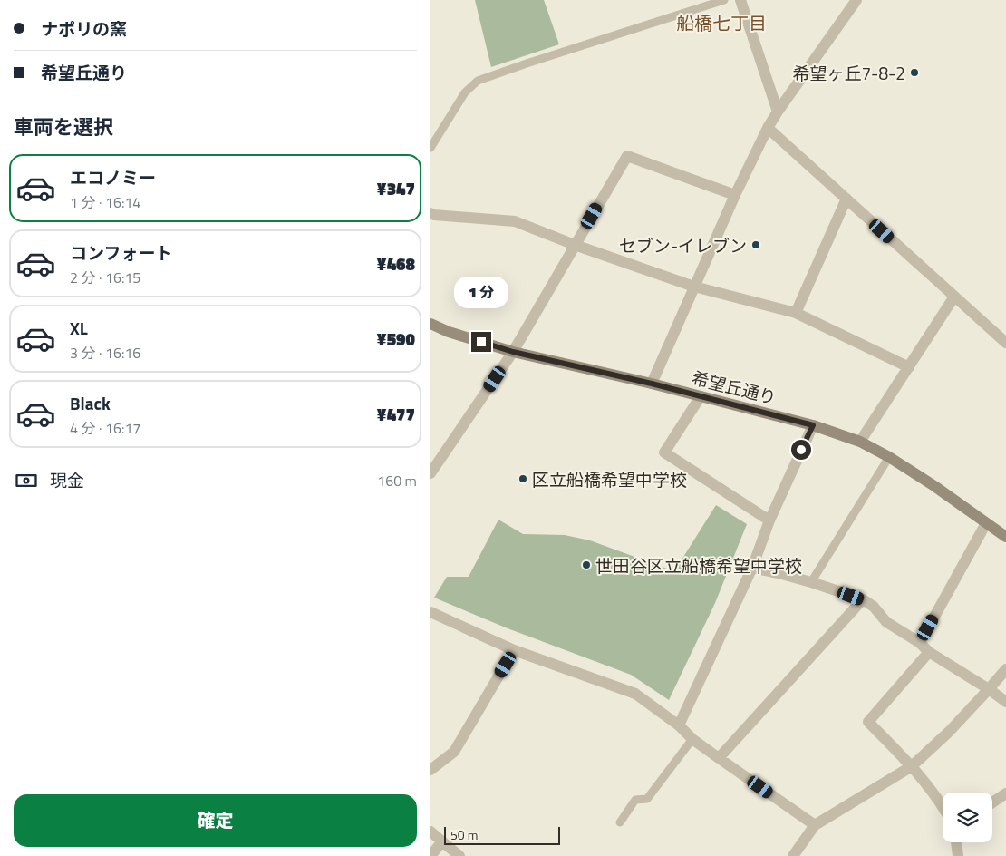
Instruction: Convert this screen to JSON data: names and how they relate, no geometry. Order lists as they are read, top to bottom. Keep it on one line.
{"streets":{"street":["希望丘通り"]},"districts":["船橋七丁目"],"places":["希望ヶ丘7-8-2","セブン-イレブン","区立船橋希望中学校","世田谷区立船橋希望中学校"],"scale_bar":"50 m","page":{"banner":["ナポリの窯","希望丘通り"],"heading":"車両を選択","list":[{"name":"エコノミー","note":"1 分 · 16:14","value":"¥347"},{"name":"コンフォート","note":"2 分 · 16:15","value":"¥468"},{"name":"XL","note":"3 分 · 16:16","value":"¥590"},{"name":"Black","note":"4 分 · 16:17","value":"¥477"}],"bubble":"1 分","pay":["現金","160 m"],"buttons":"確定","scale":"50 m"}}
